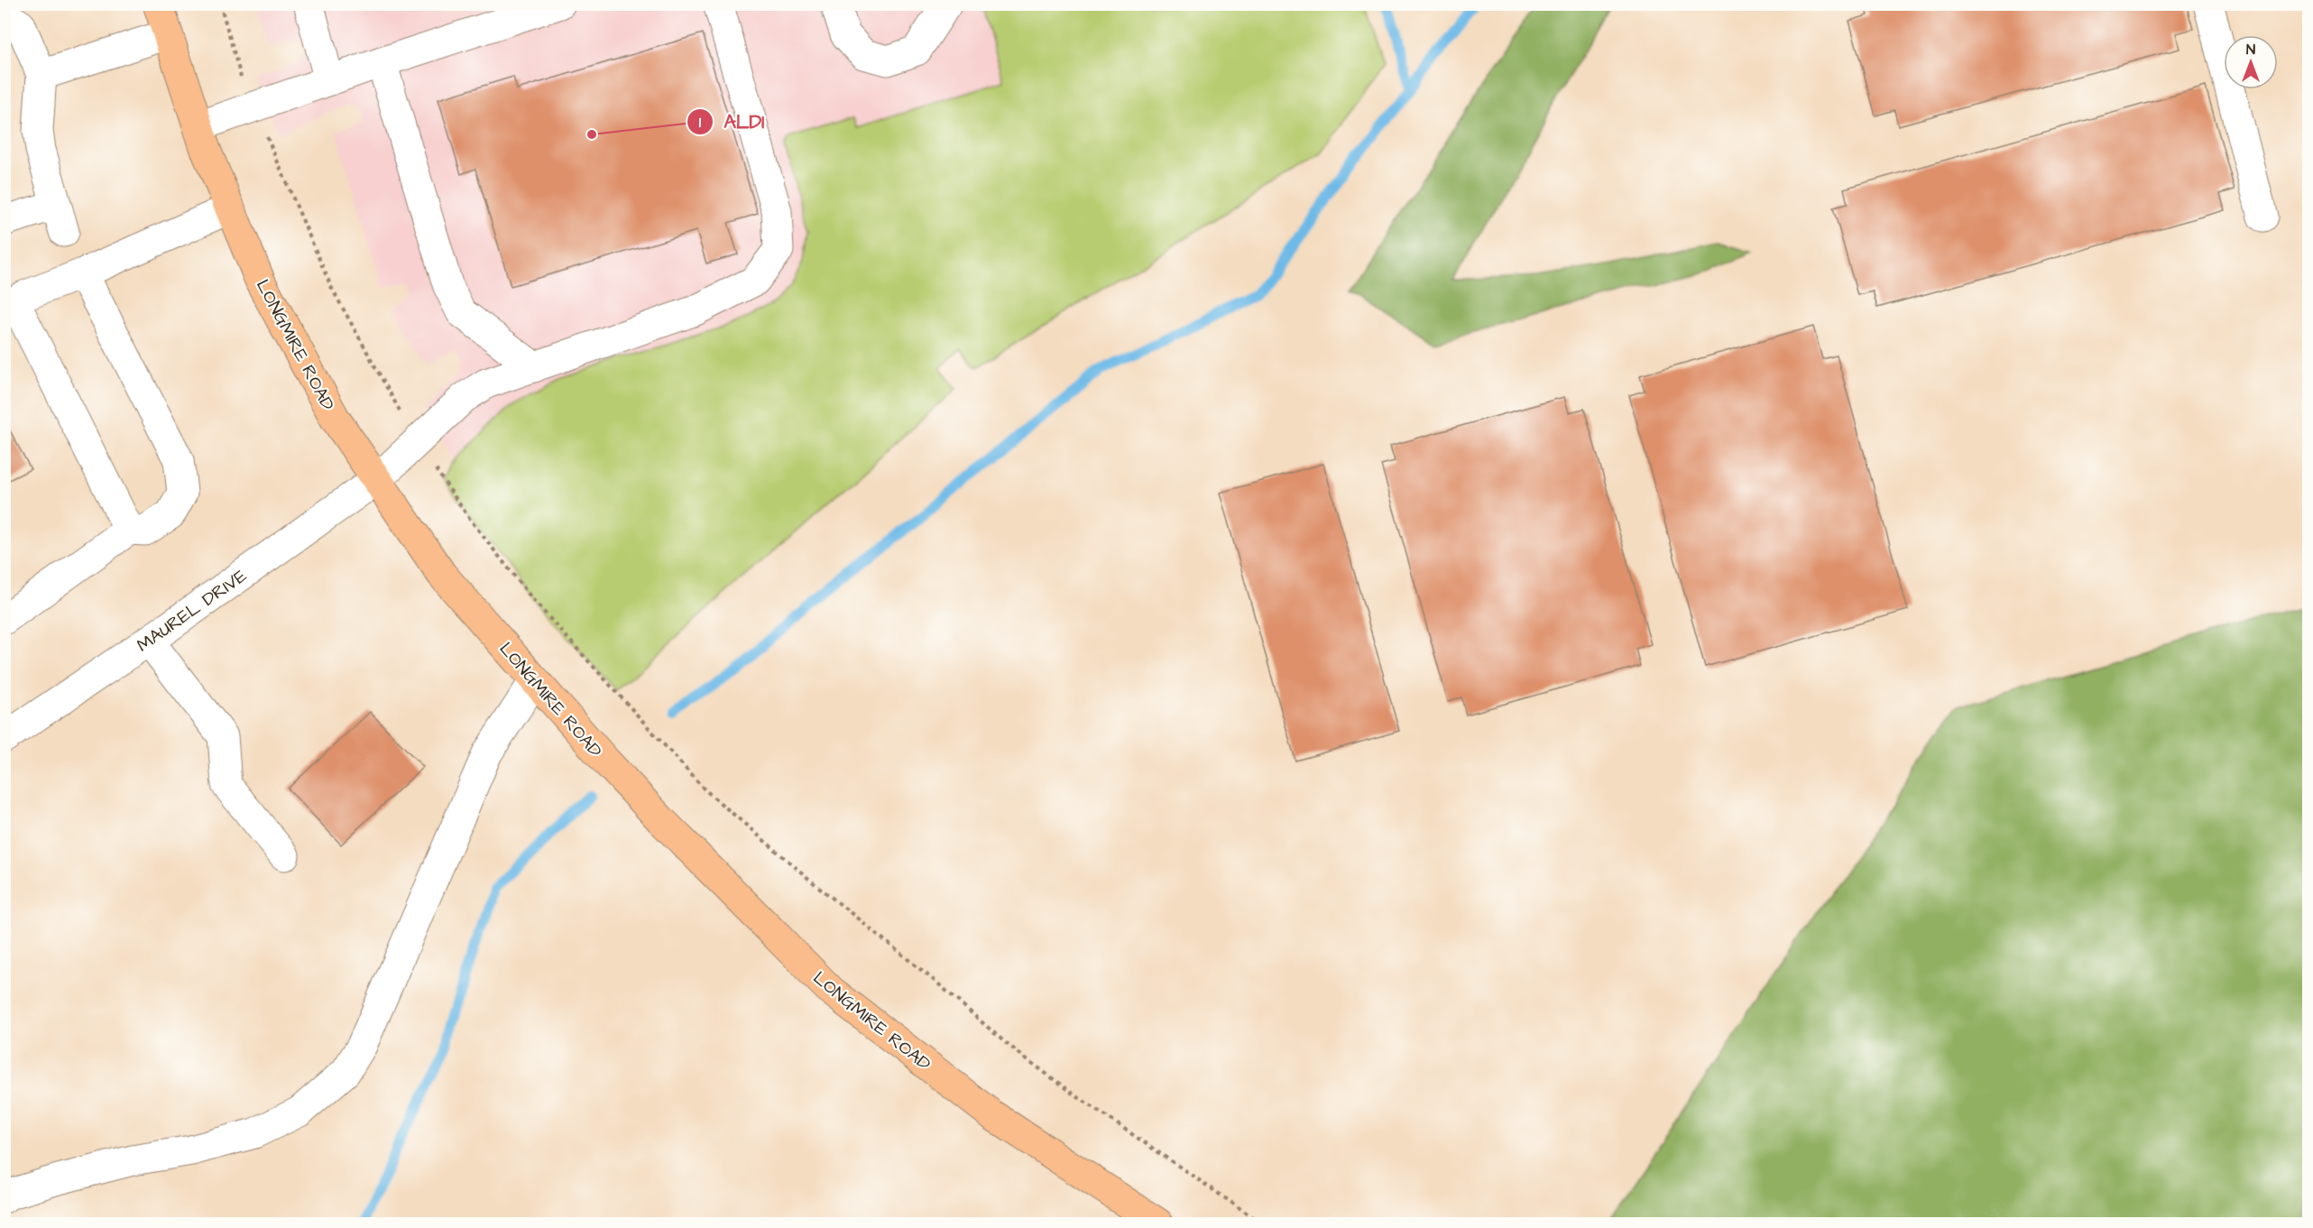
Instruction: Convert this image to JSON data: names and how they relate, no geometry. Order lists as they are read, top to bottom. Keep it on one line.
{"streets":{"main road":["LONGMIRE ROAD"],"street":["MAUREL DRIVE"]},"crossings":[["LONGMIRE ROAD","MAUREL DRIVE"]],"places":["ALDI"],"north":"top"}
